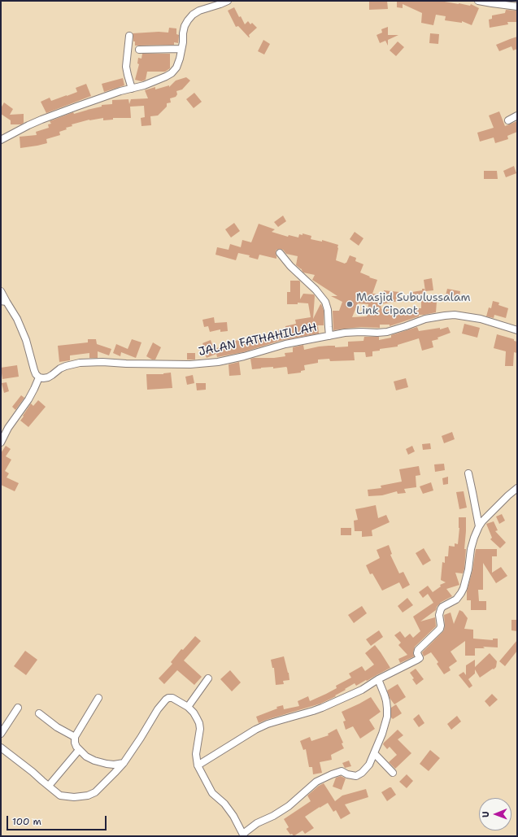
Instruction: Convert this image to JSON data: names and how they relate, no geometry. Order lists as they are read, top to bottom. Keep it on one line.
{"streets":{"street":["JALAN FATHAHILLAH"]},"places":["Masjid Subulussalam Link Cipaot"],"scale_bar":"100 m","north":"left"}
